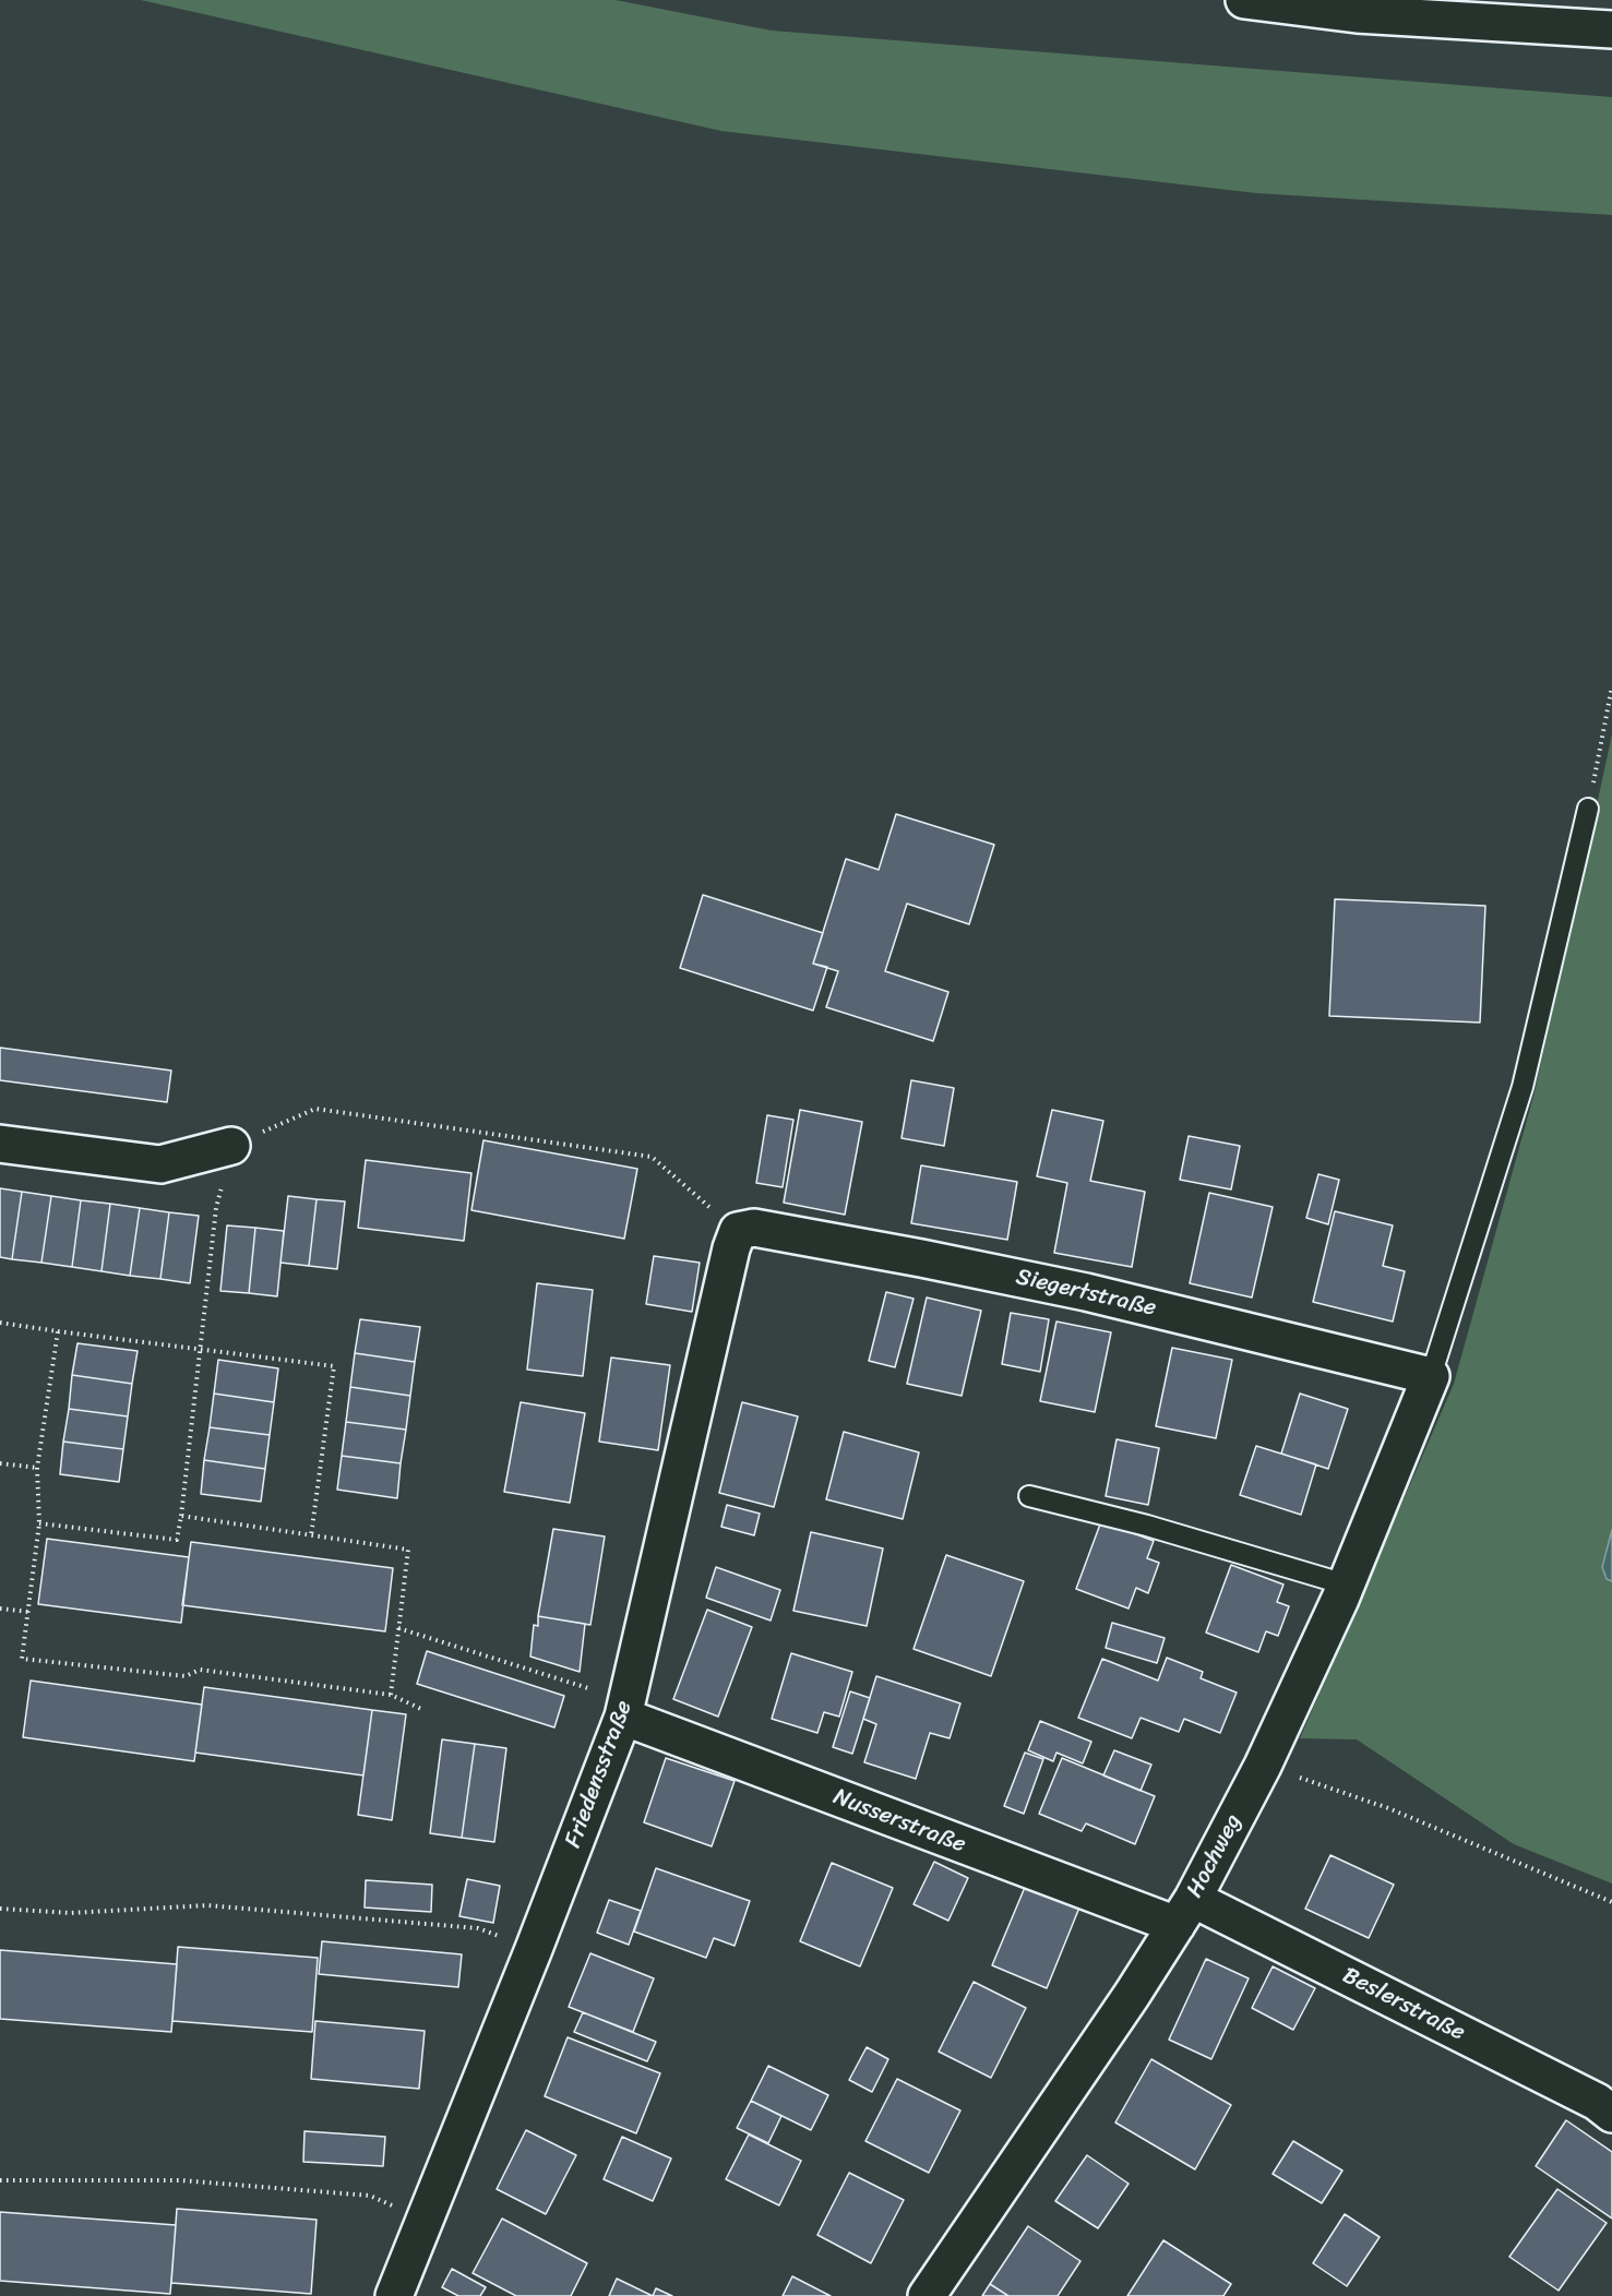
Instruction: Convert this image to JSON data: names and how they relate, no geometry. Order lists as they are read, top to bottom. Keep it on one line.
{"streets":{"main road":["Siegertstraße","Friedensstraße","Nusserstraße","Hochweg","Beslerstraße"]},"crossings":[["Siegertstraße","Friedensstraße"],["Siegertstraße","Hochweg"],["Friedensstraße","Nusserstraße"],["Nusserstraße","Hochweg"],["Nusserstraße","Beslerstraße"],["Hochweg","Beslerstraße"]]}
